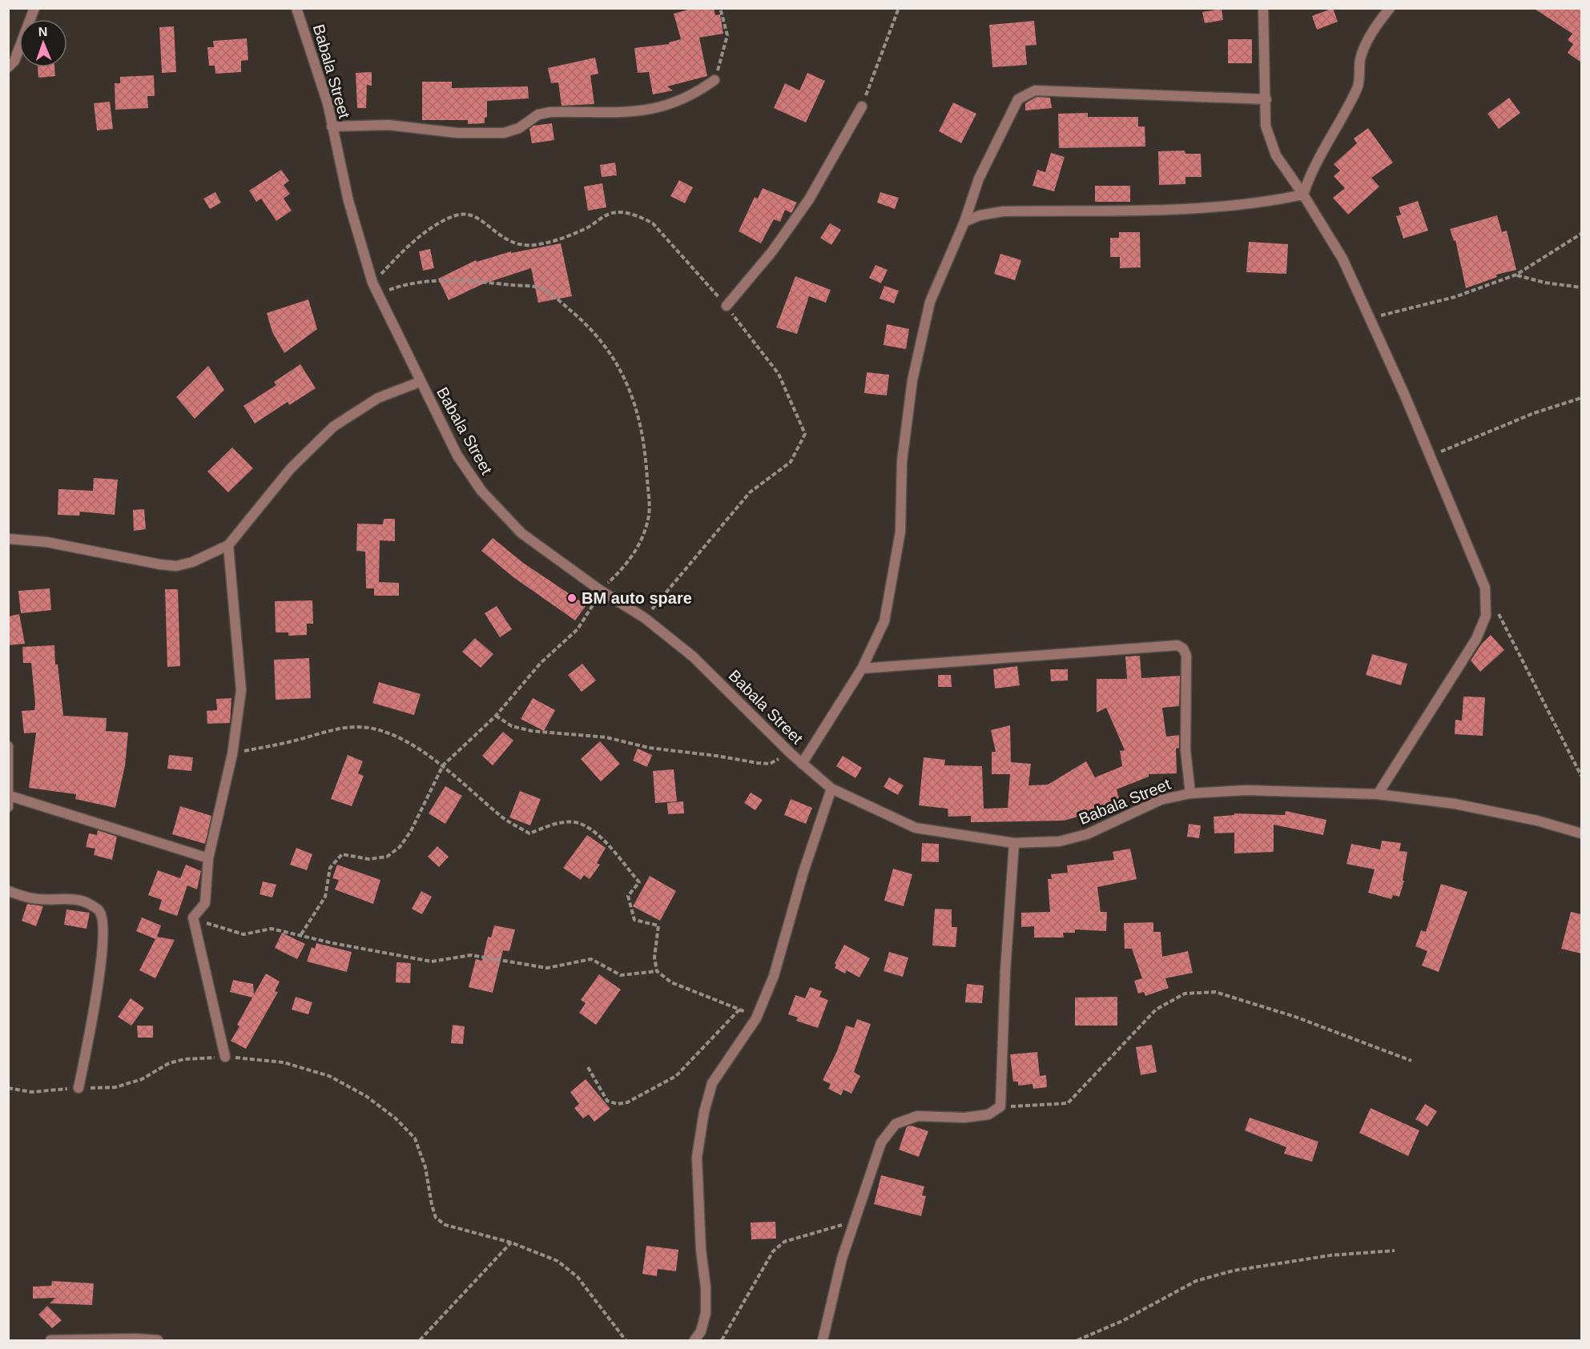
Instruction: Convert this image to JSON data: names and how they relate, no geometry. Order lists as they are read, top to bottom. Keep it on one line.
{"streets":{"street":["Babala Street"]},"places":["BM auto spare"],"north":"top"}
